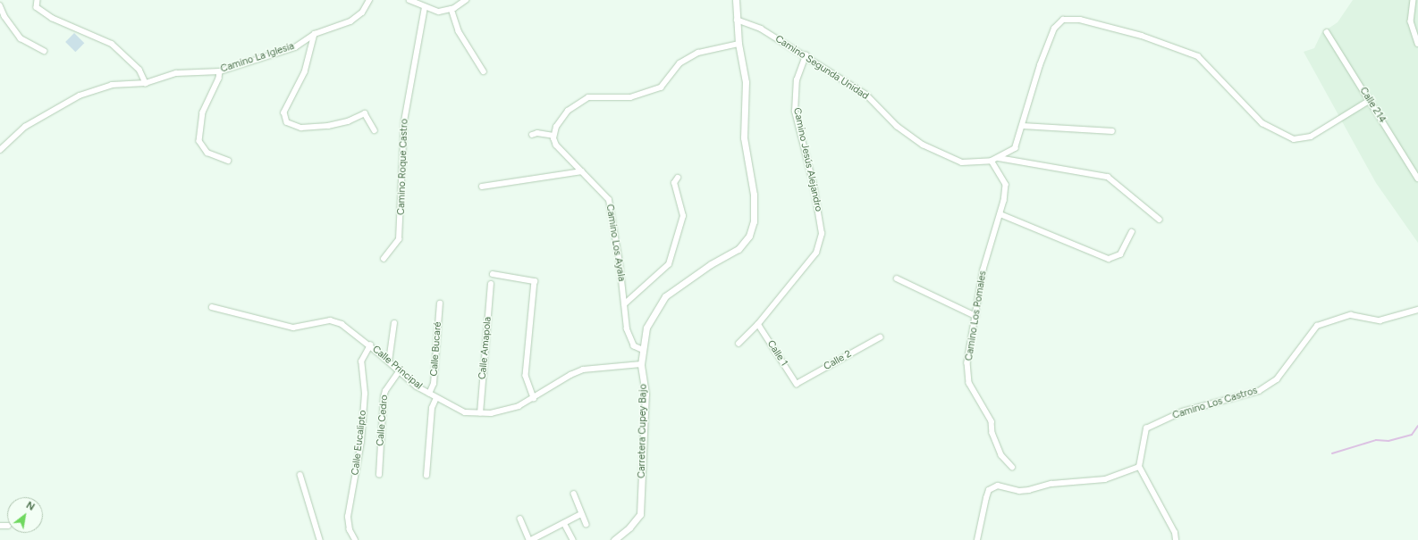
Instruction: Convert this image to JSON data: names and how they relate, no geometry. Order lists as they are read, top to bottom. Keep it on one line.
{"streets":{"street":["Camino La Iglesia","Camino Segunda Unidad","Calle 214","Camino Jesús Alejandro","Camino Roque Castro","Camino Los Ayala","Camino Los Pomales","Calle Amapola","Calle Bucaré","Calle 1","Calle 2","Calle Principal","Camino Los Castros","Calle Cedro","Carretera Cupey Bajo","Calle Eucalipto"]},"crossings":[["Camino Segunda Unidad","Calle 214"],["Camino Segunda Unidad","Camino Jesús Alejandro"],["Camino Segunda Unidad","Camino Los Pomales"],["Camino Segunda Unidad","Carretera Cupey Bajo"],["Camino Jesús Alejandro","Calle 1"],["Camino Los Ayala","Carretera Cupey Bajo"],["Calle Amapola","Calle Principal"],["Calle Bucaré","Calle Principal"],["Calle 1","Calle 2"],["Calle Principal","Calle Cedro"],["Calle Principal","Carretera Cupey Bajo"],["Calle Principal","Calle Eucalipto"]],"north":"top right"}
